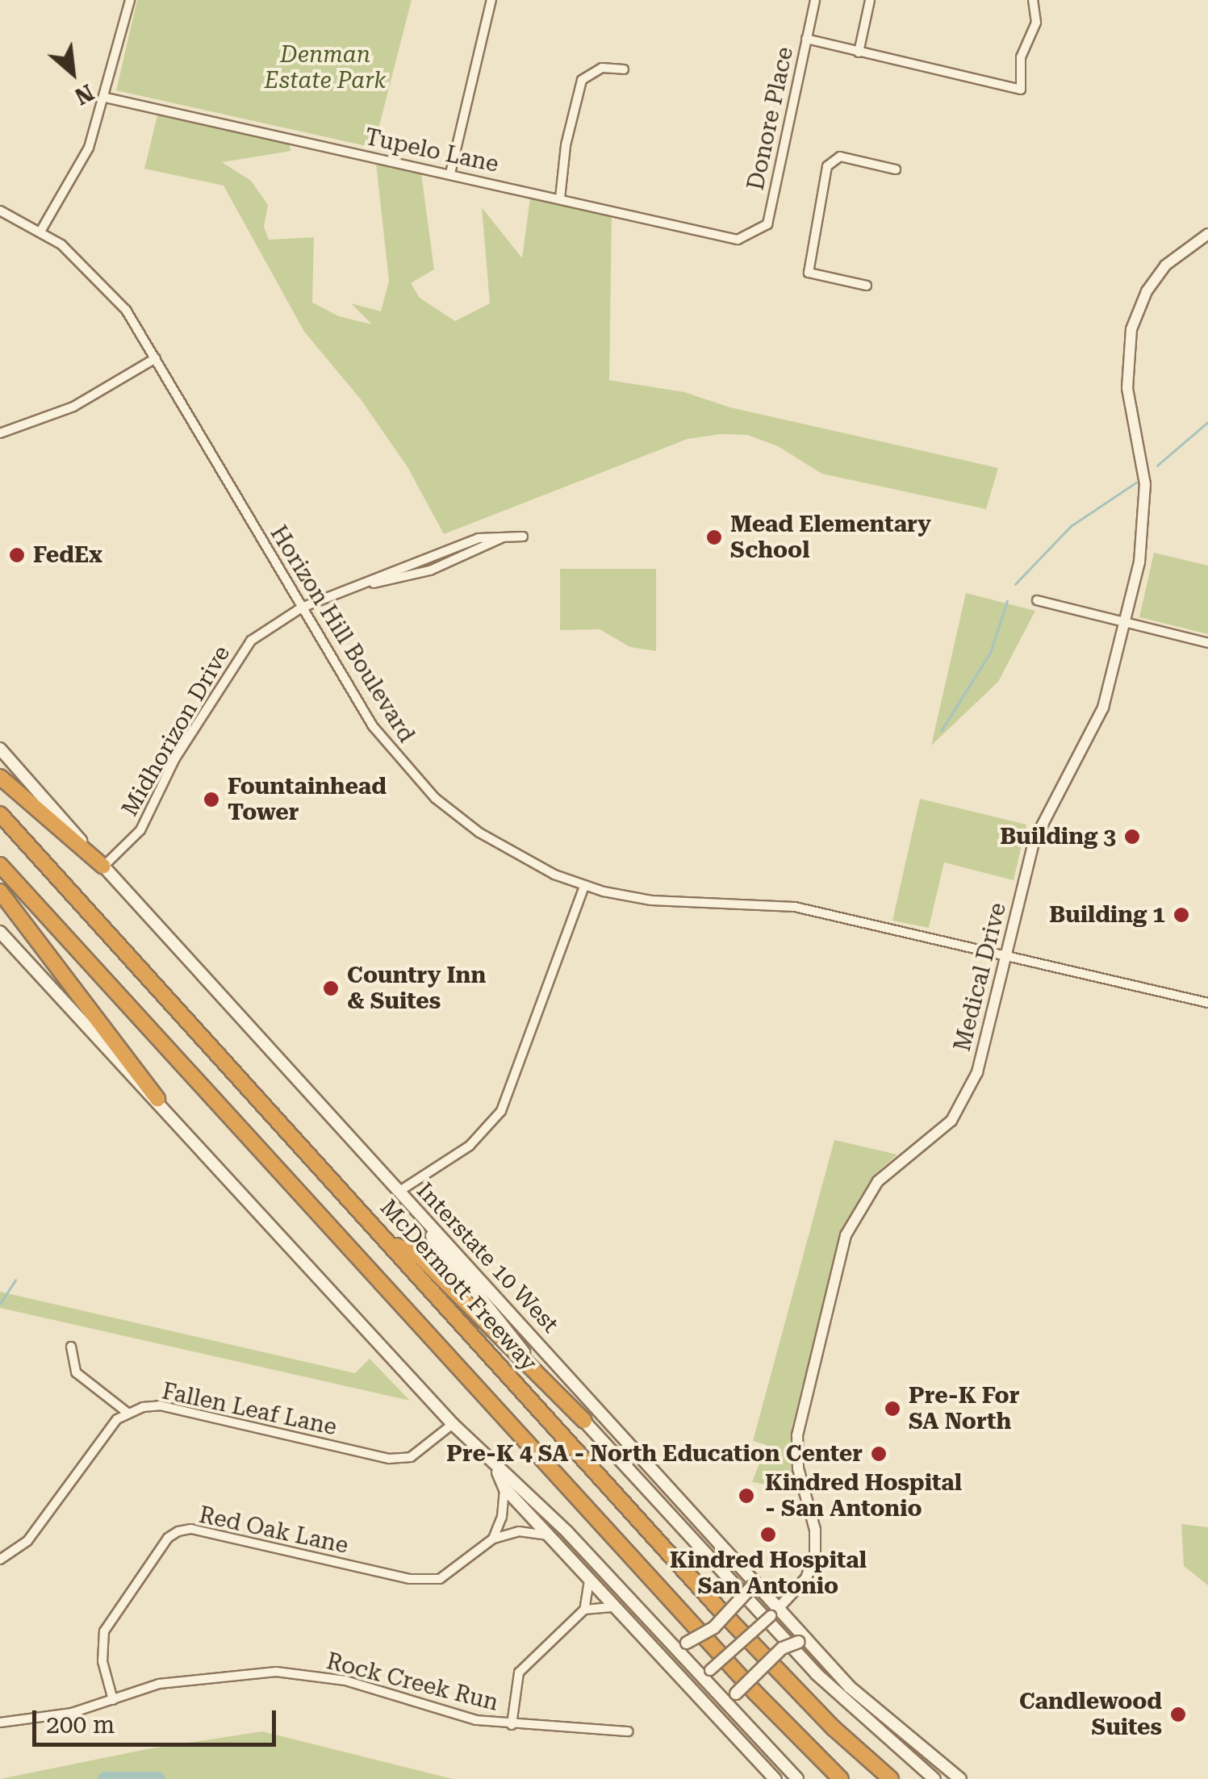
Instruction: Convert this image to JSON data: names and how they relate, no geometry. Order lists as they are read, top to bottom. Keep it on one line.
{"streets":{"highway":["McDermott Freeway"],"main road":["Interstate 10 West"],"street":["Donore Place","Tupelo Lane","Horizon Hill Boulevard","Midhorizon Drive","Medical Drive","Fallen Leaf Lane","Red Oak Lane","Rock Creek Run"]},"crossings":[["Donore Place","Tupelo Lane"],["Horizon Hill Boulevard","Midhorizon Drive"],["Horizon Hill Boulevard","Medical Drive"],["Midhorizon Drive","Interstate 10 West"],["Medical Drive","Interstate 10 West"],["Red Oak Lane","Rock Creek Run"]],"parks":["Denman Estate Park"],"places":["Mead Elementary School","FedEx","Fountainhead Tower","Building 3","Building 1","Country Inn & Suites","Pre-K For SA North","Pre-K 4 SA - North Education Center","Kindred Hospital - San Antonio","Kindred Hospital San Antonio","Candlewood Suites"],"scale_bar":"200 m","north":"bottom right"}
